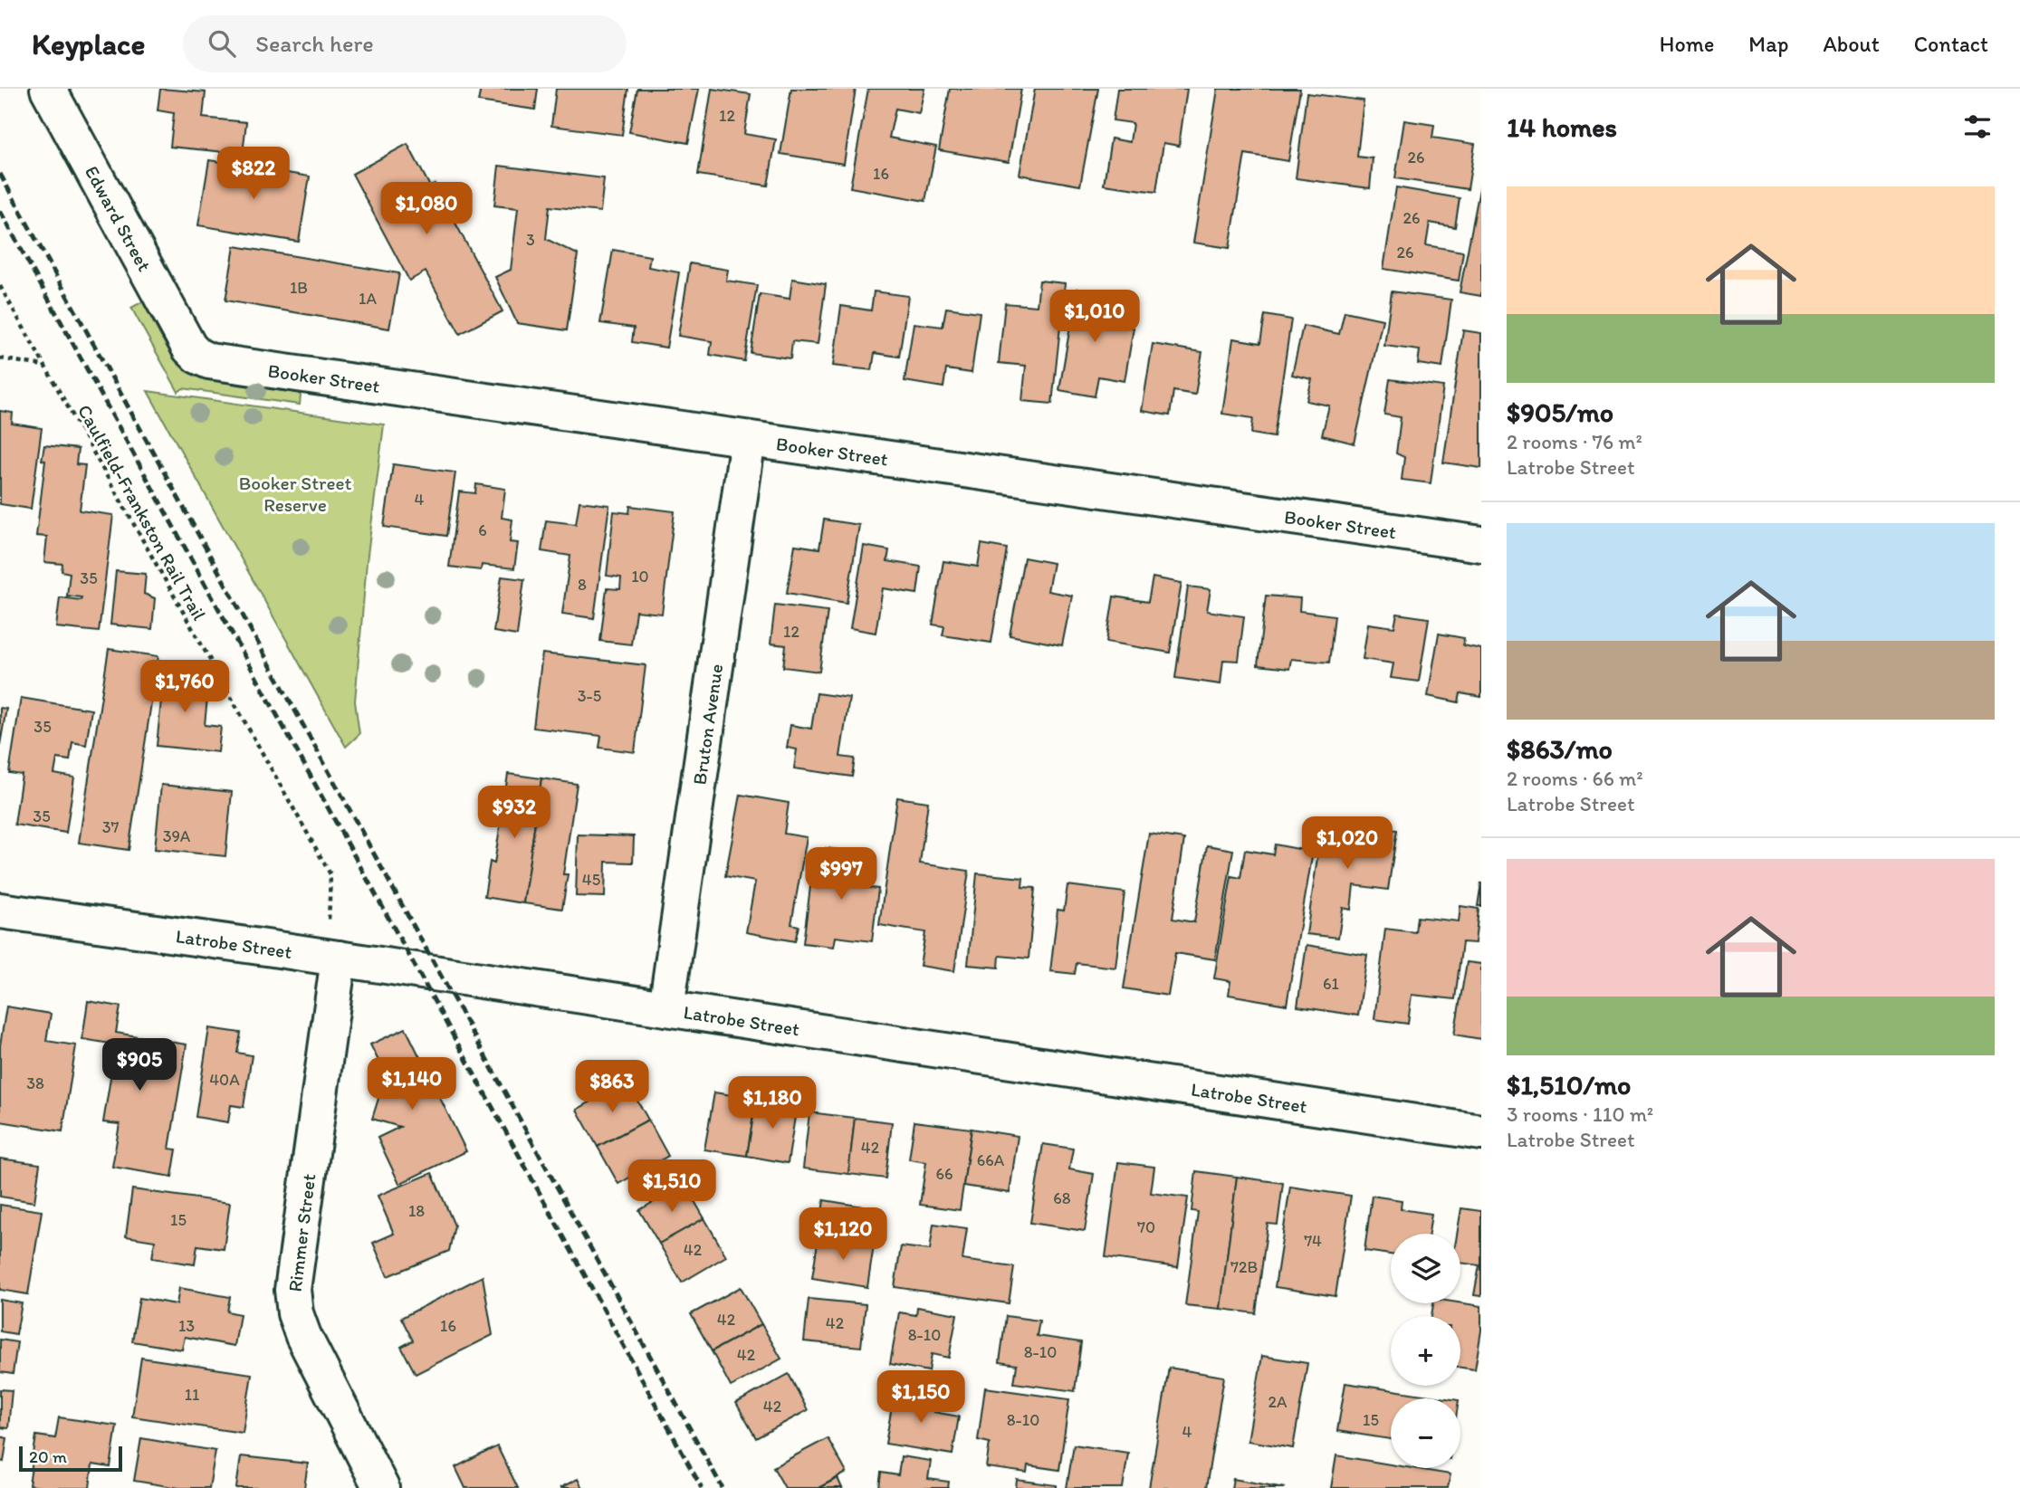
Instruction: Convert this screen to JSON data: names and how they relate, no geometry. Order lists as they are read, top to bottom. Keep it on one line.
{"streets":{"street":["Edward Street","Booker Street","Bruton Avenue","Latrobe Street","Rimmer Street"],"path":["Caulfield-Frankston Rail Trail"]},"crossings":[["Edward Street","Booker Street"],["Booker Street","Bruton Avenue"],["Caulfield-Frankston Rail Trail","Latrobe Street"],["Caulfield-Frankston Rail Trail","Rimmer Street"],["Bruton Avenue","Latrobe Street"],["Latrobe Street","Rimmer Street"]],"parks":["Booker Street Reserve"],"house_numbers":["12","26","16","26","3","26","1B","1A","4","6","10","35","8","12","3-5","35","35","37","39A","45","61","40A","38","42","66A","66","68","18","15","70","74","42","72B","42","42","13","16","8-10","8-10","42","11","2A","42","8-10","15","4"],"scale_bar":"20 m","page":{"header":"Keyplace","search":"Search here","nav":["Home","Map","About","Contact"],"heading":"14 homes","price":["$822","$1,080","$1,010","$1,760","$932","$1,020","$997","$905","$1,140","$863","$1,180","$1,510","$1,120","$1,150"],"list":[{"name":"$905/mo","note":"2 rooms · 76 m² · Latrobe Street"},{"name":"$863/mo","note":"2 rooms · 66 m² · Latrobe Street"},{"name":"$1,510/mo","note":"3 rooms · 110 m² · Latrobe Street"}],"map_buttons":["+","−"],"scale":"20 m"}}
